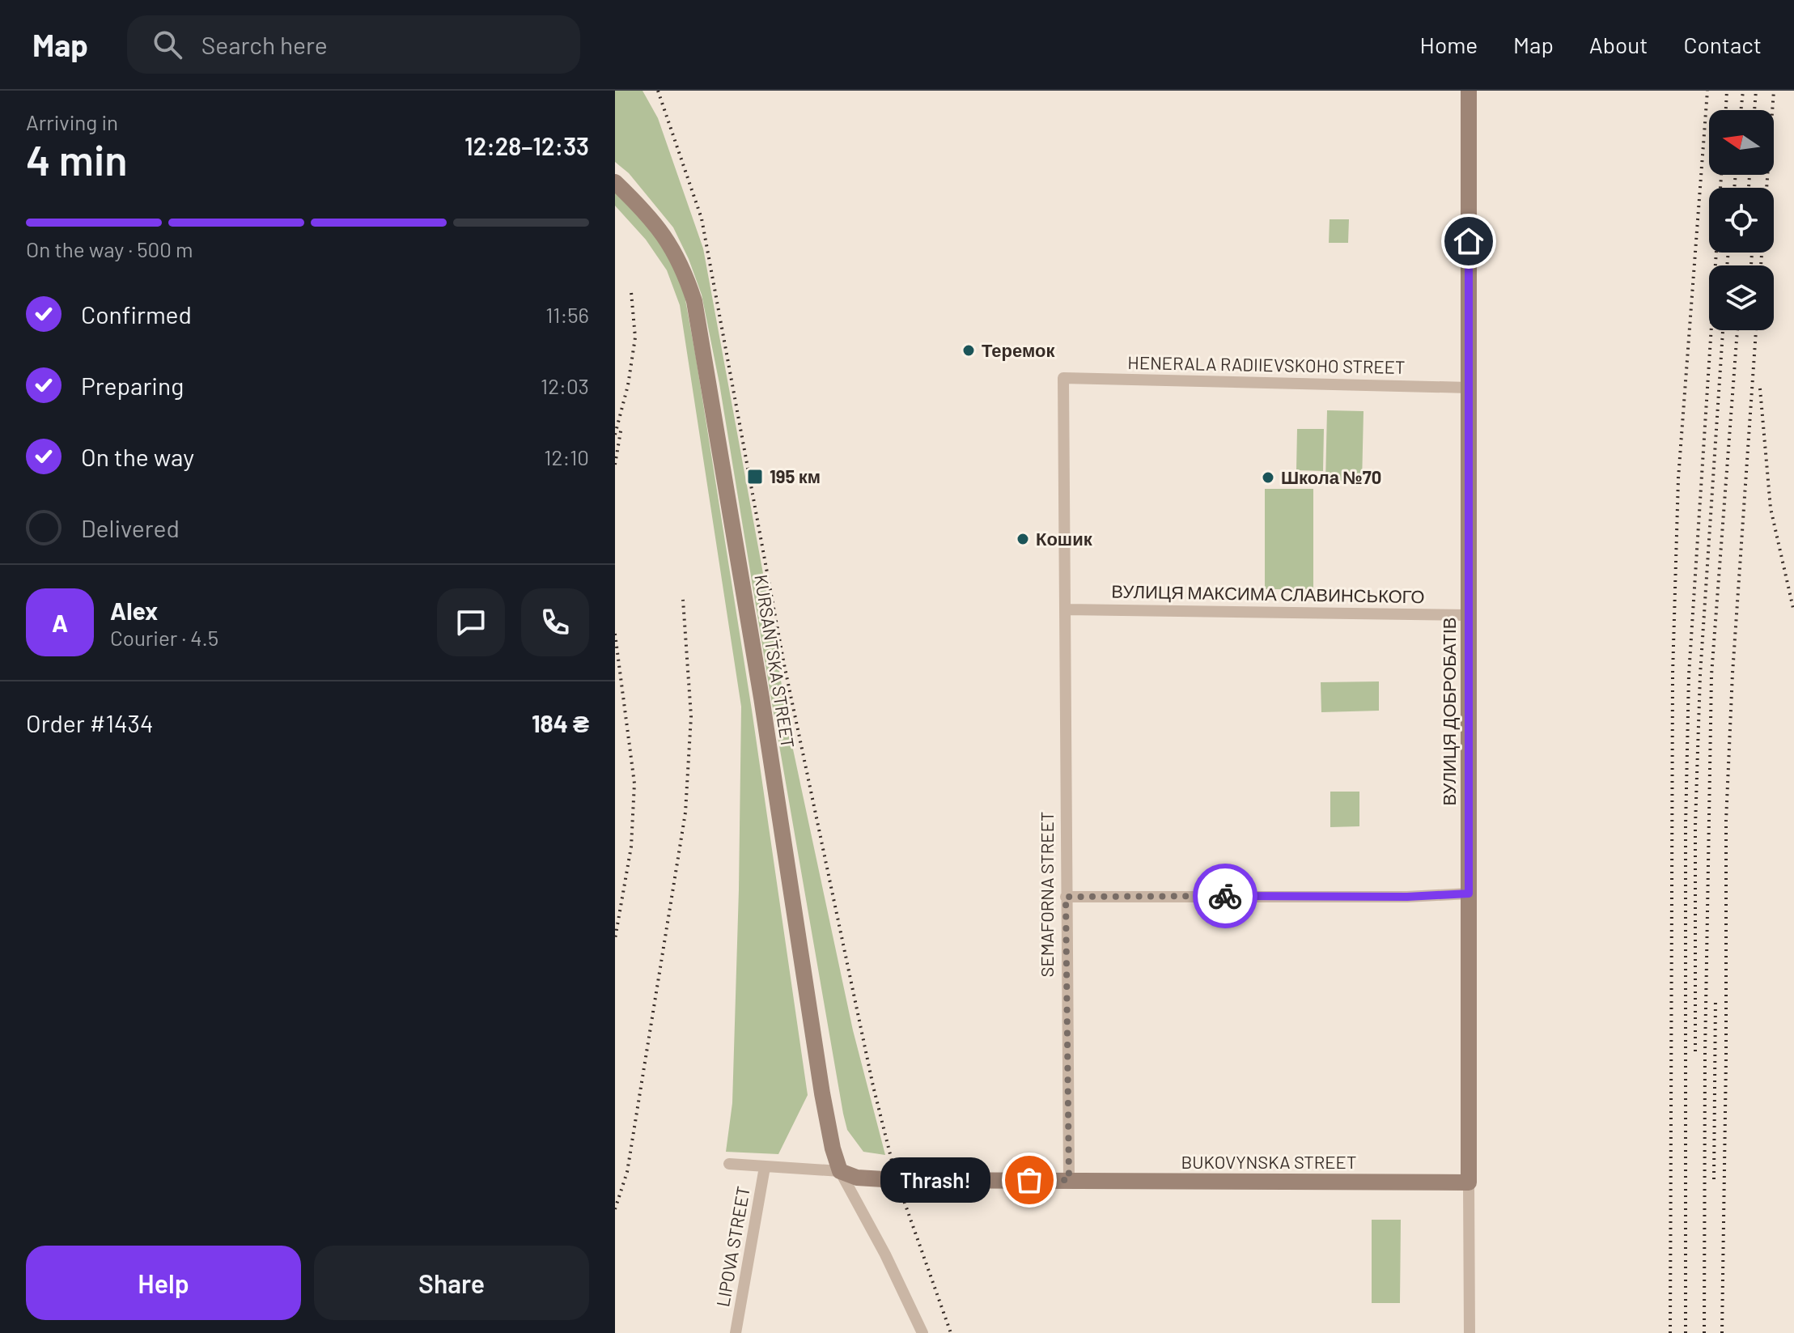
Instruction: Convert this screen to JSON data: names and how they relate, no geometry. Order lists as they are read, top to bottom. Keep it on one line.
{"streets":{"street":["HENERALA RADIIEVSKOHO STREET","ВУЛИЦЯ МАКСИМА СЛАВИНСЬКОГО","KURSANTSKA STREET","ВУЛИЦЯ ДОБРОБАТІВ","SEMAFORNA STREET","BUKOVYNSKA STREET","LIPOVA STREET"]},"crossings":[["HENERALA RADIIEVSKOHO STREET","ВУЛИЦЯ ДОБРОБАТІВ"],["HENERALA RADIIEVSKOHO STREET","SEMAFORNA STREET"],["ВУЛИЦЯ МАКСИМА СЛАВИНСЬКОГО","ВУЛИЦЯ ДОБРОБАТІВ"],["ВУЛИЦЯ МАКСИМА СЛАВИНСЬКОГО","SEMAFORNA STREET"],["ВУЛИЦЯ ДОБРОБАТІВ","BUKOVYNSKA STREET"],["SEMAFORNA STREET","BUKOVYNSKA STREET"]],"places":{"other":["Теремок","Школа №70","Кошик","Thrash!"],"transit":["195 км"]},"north":"left","page":{"header":"Map","search":"Search here","nav":["Home","Map","About","Contact"],"heading":["4 min","Arriving in","12:28–12:33"],"panel":["Alex","Courier · 4.5","Order #1434","184 ₴"],"bar":"On the way · 500 m","list":[["Confirmed","11:56"],["Preparing","12:03"],["On the way","12:10"],"Delivered"],"round":"A","bubble":"Thrash!","buttons":["Help","Share"]}}
